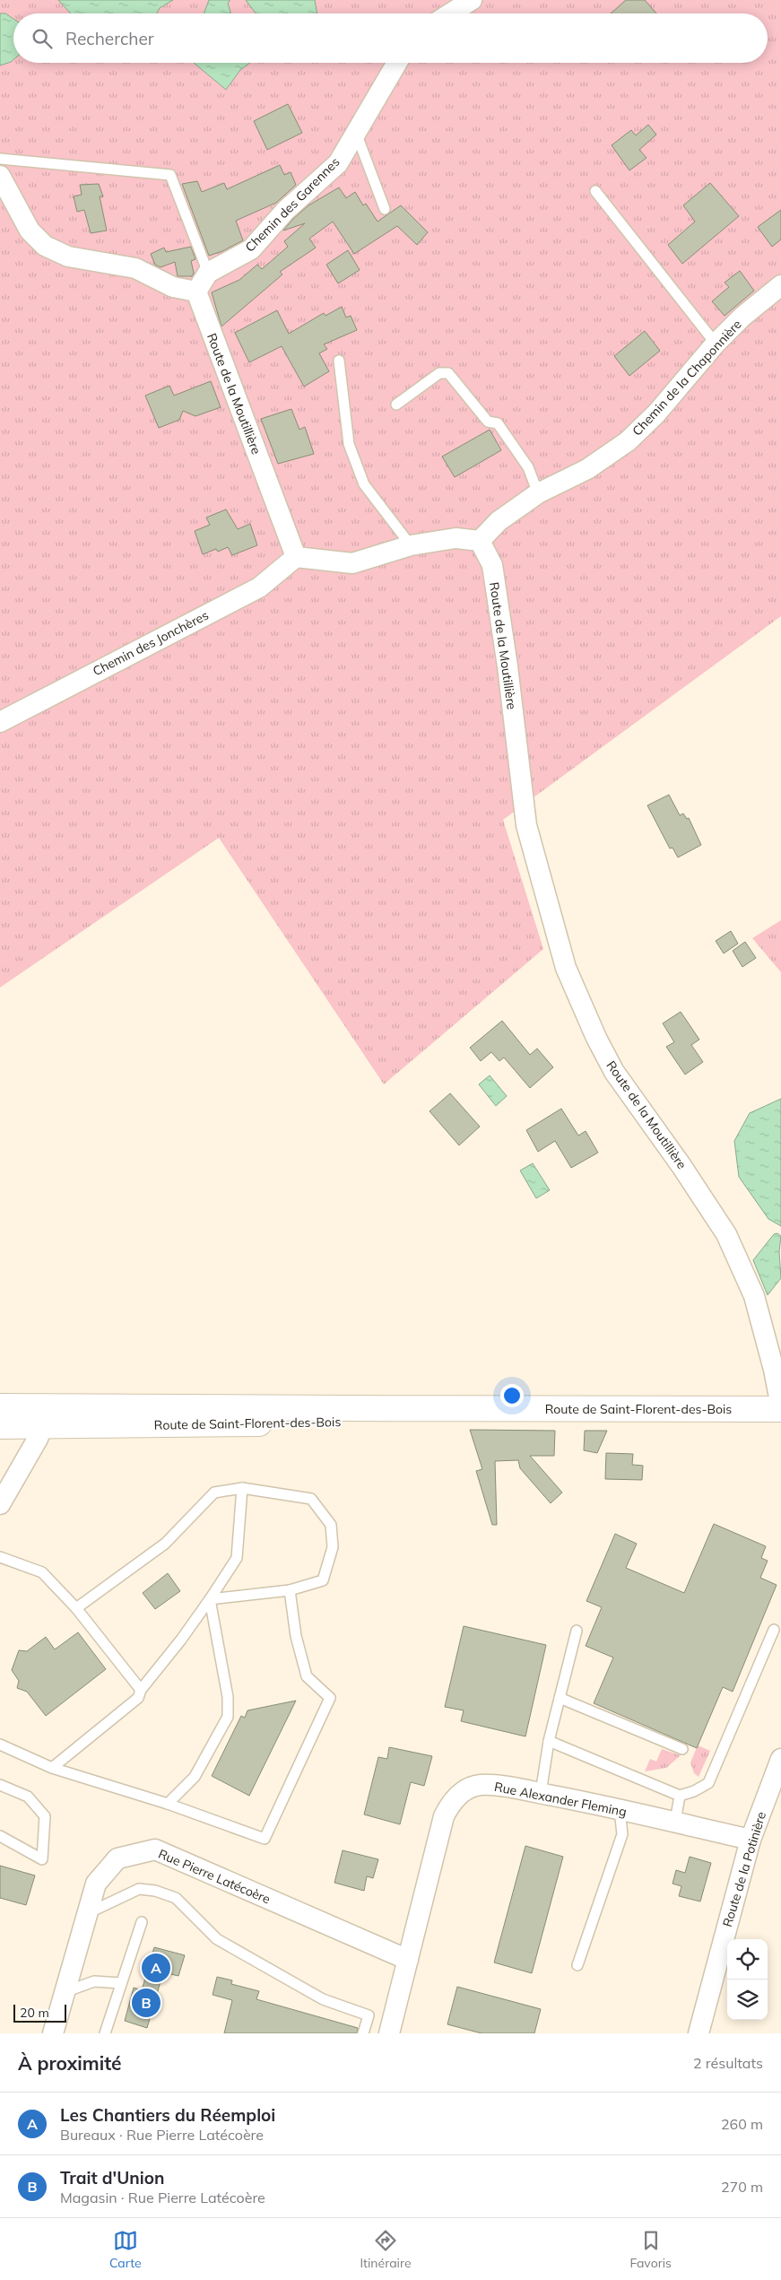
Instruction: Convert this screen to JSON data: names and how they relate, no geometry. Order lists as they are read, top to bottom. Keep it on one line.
{"streets":{"main road":["Route de Saint-Florent-des-Bois"],"street":["Chemin des Garennes","Chemin de la Chaponnière","Route de la Moutillière","Chemin des Jonchères","Rue Alexander Fleming","Route de la Potinière","Rue Pierre Latécoère"]},"crossings":[["Chemin des Garennes","Route de la Moutillière"],["Chemin de la Chaponnière","Route de la Moutillière"],["Route de la Moutillière","Chemin des Jonchères"],["Route de la Moutillière","Route de Saint-Florent-des-Bois"],["Rue Alexander Fleming","Route de la Potinière"],["Rue Alexander Fleming","Rue Pierre Latécoère"]],"scale_bar":"20 m","page":{"search":"Rechercher","pins":["A","B"],"scale":"20 m","heading":["À proximité","2 résultats"],"list":[{"mark":"A","name":"Les Chantiers du Réemploi","note":"Bureaux · Rue Pierre Latécoère","value":"260 m"},{"mark":"B","name":"Trait d'Union","note":"Magasin · Rue Pierre Latécoère","value":"270 m"}],"nav":["Carte","Itinéraire","Favoris"]}}
